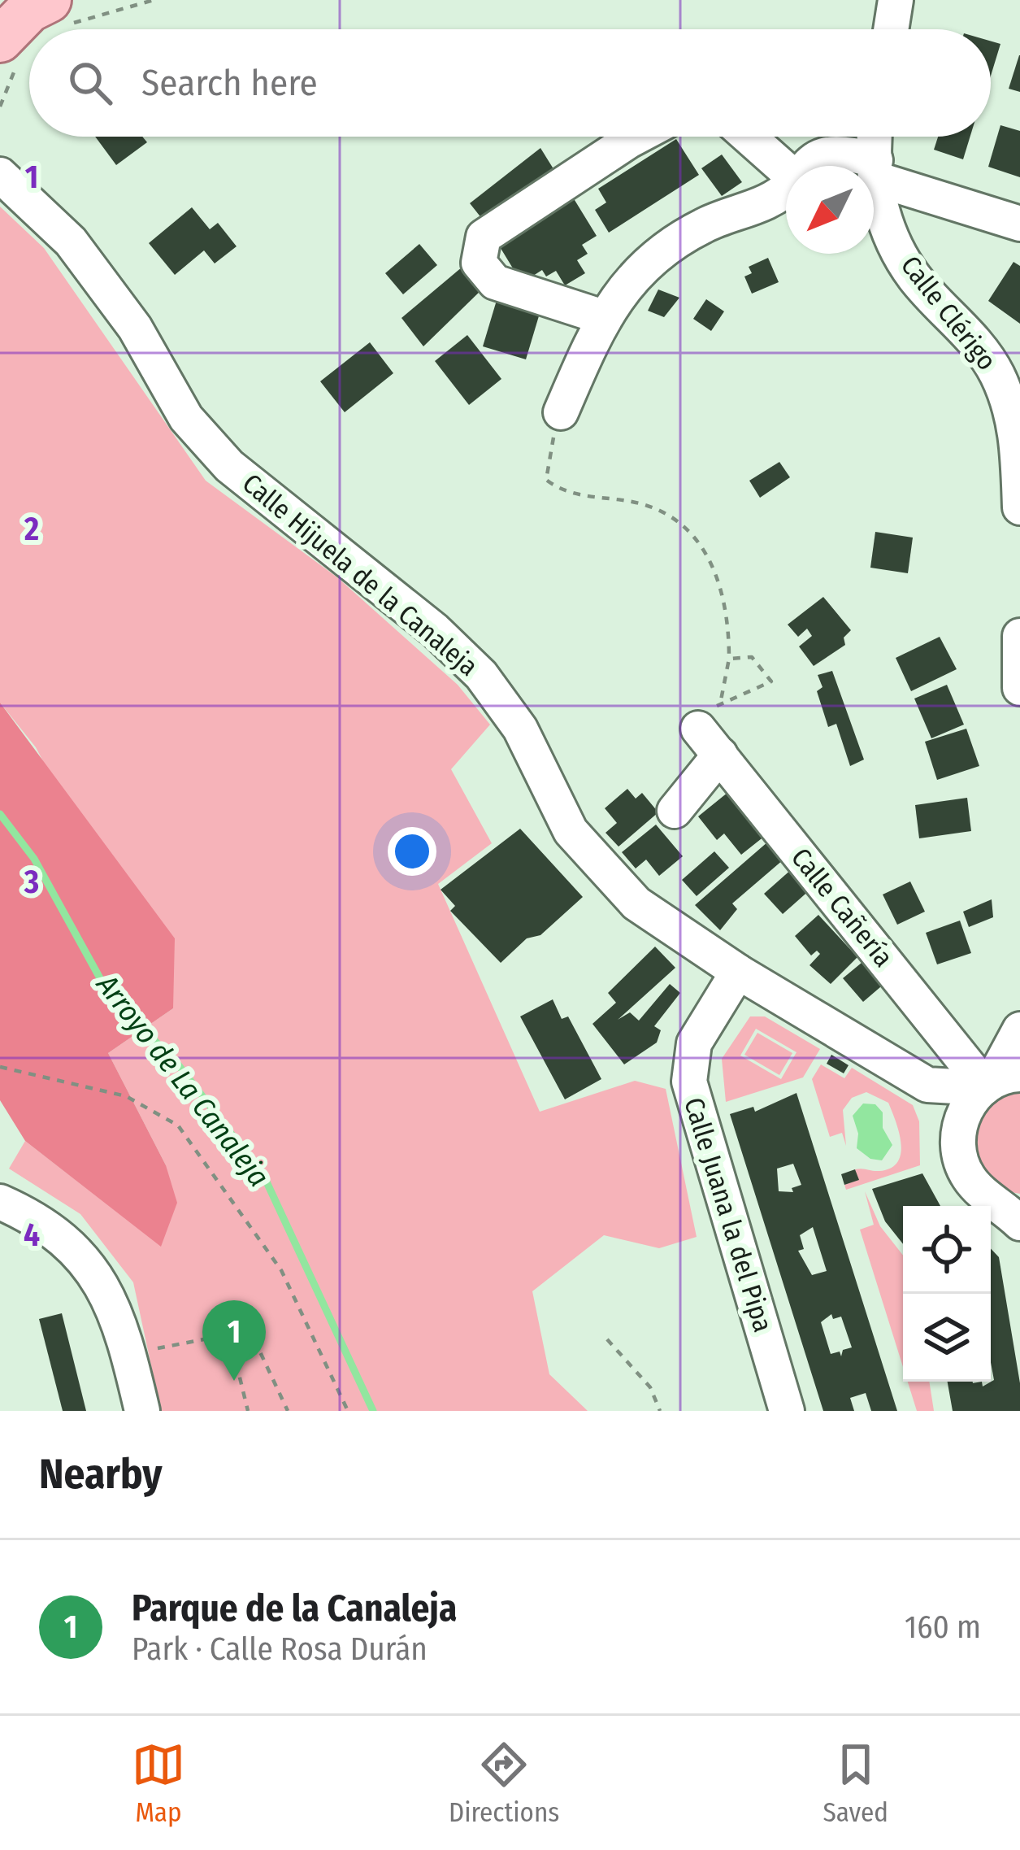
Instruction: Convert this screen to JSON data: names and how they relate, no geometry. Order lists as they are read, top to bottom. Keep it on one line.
{"streets":{"street":["Calle Clérigo","Calle Hijuela de la Canaleja","Calle Cañería","Calle Juana la del Pipa"]},"crossings":[["Calle Hijuela de la Canaleja","Calle Cañería"],["Calle Hijuela de la Canaleja","Calle Juana la del Pipa"]],"water":["Arroyo de La Canaleja"],"north":"bottom left","page":{"search":"Search here","pins":"1","heading":"Nearby","list":[{"mark":"1","name":"Parque de la Canaleja","note":"Park · Calle Rosa Durán","value":"160 m"}],"nav":["Map","Directions","Saved"]},"grid":{"rows":["1","2","3","4"]}}
